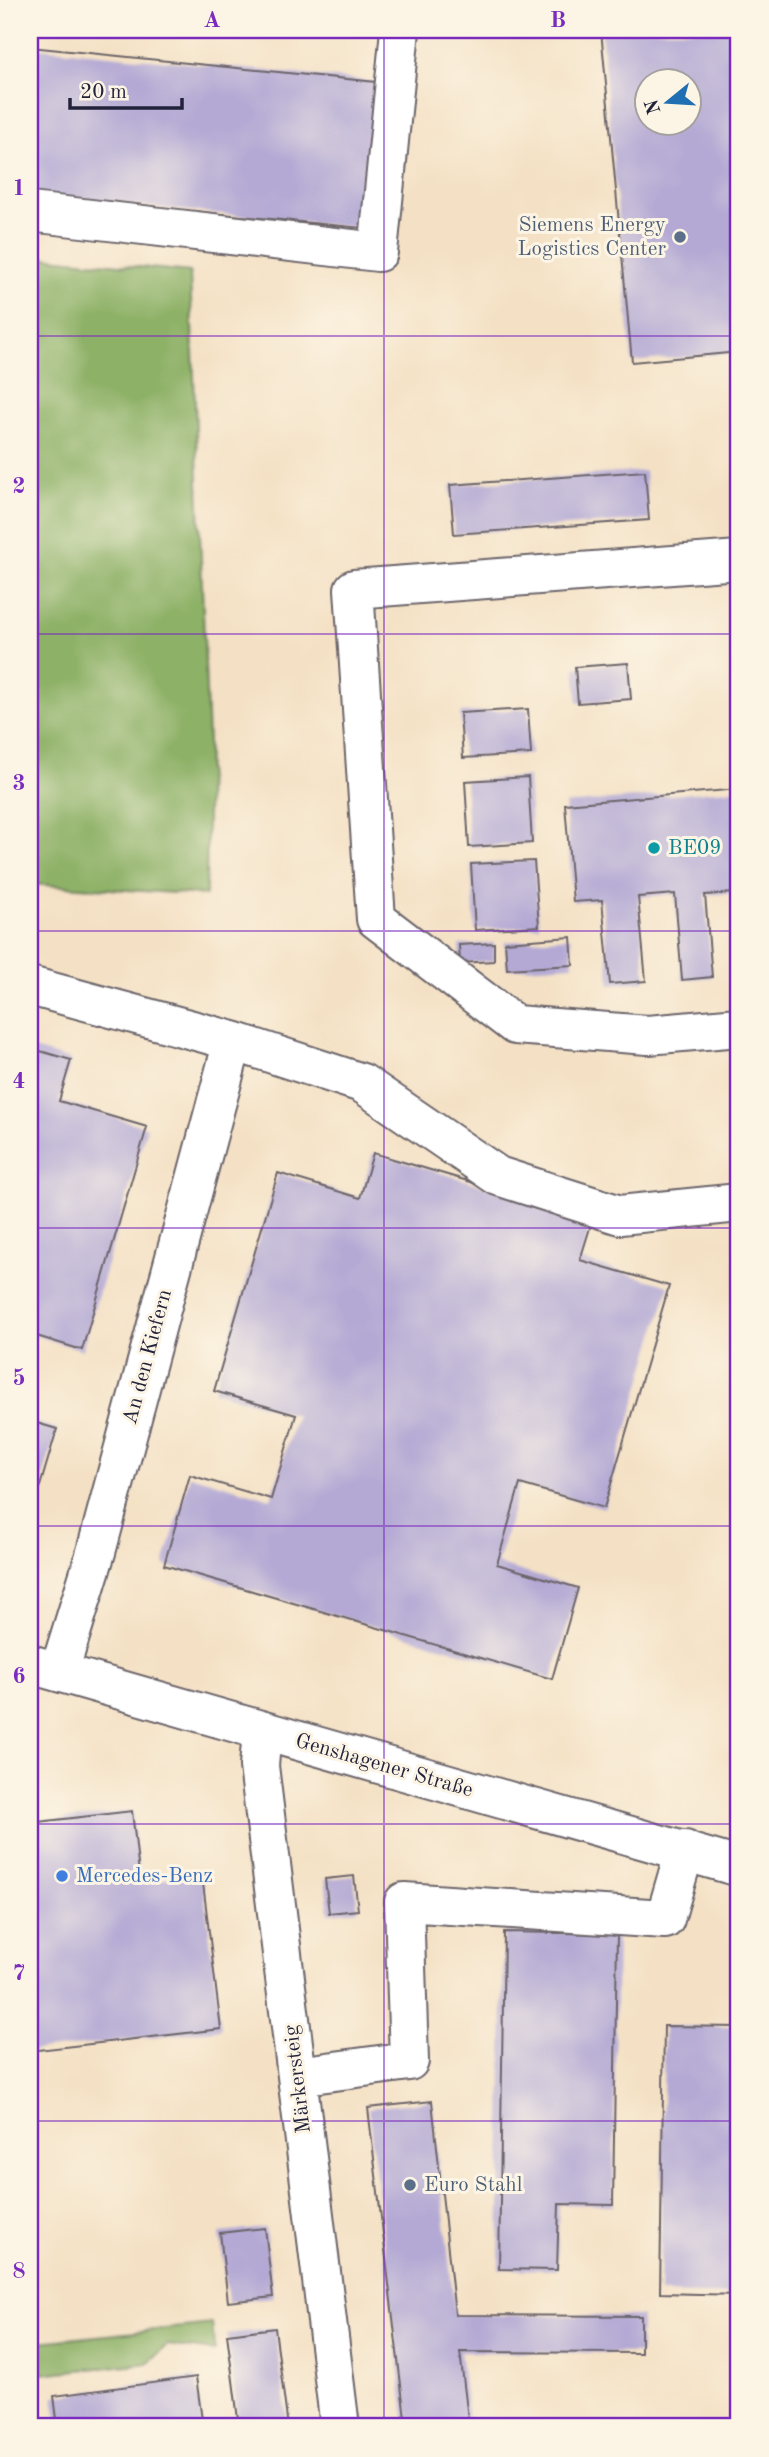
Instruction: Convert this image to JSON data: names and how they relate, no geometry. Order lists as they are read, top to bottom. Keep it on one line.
{"streets":{"street":["An den Kiefern","Genshagener Straße","Märkersteig"]},"crossings":[["An den Kiefern","Genshagener Straße"],["Genshagener Straße","Märkersteig"]],"places":["Siemens Energy Logistics Center","BE09","Mercedes-Benz","Euro Stahl"],"scale_bar":"20 m","north":"left","grid":{"columns":["A","B"],"rows":["1","2","3","4","5","6","7","8"]}}
